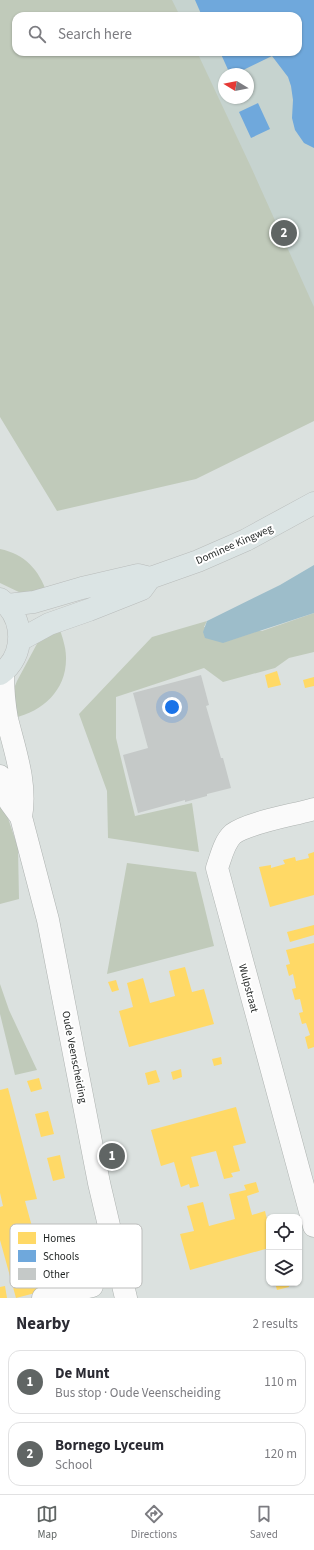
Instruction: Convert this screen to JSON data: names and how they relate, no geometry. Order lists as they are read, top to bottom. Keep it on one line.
{"streets":{"main road":["Dominee Kingweg"],"street":["Wulpstraat","Oude Veenscheiding"]},"legend":["Homes","Schools","Other"],"north":"left","page":{"search":"Search here","pins":["2","1"],"heading":["Nearby","2 results"],"list":[{"mark":"1","name":"De Munt","note":"Bus stop · Oude Veenscheiding","value":"110 m"},{"mark":"2","name":"Bornego Lyceum","note":"School","value":"120 m"}],"nav":["Map","Directions","Saved"]}}
